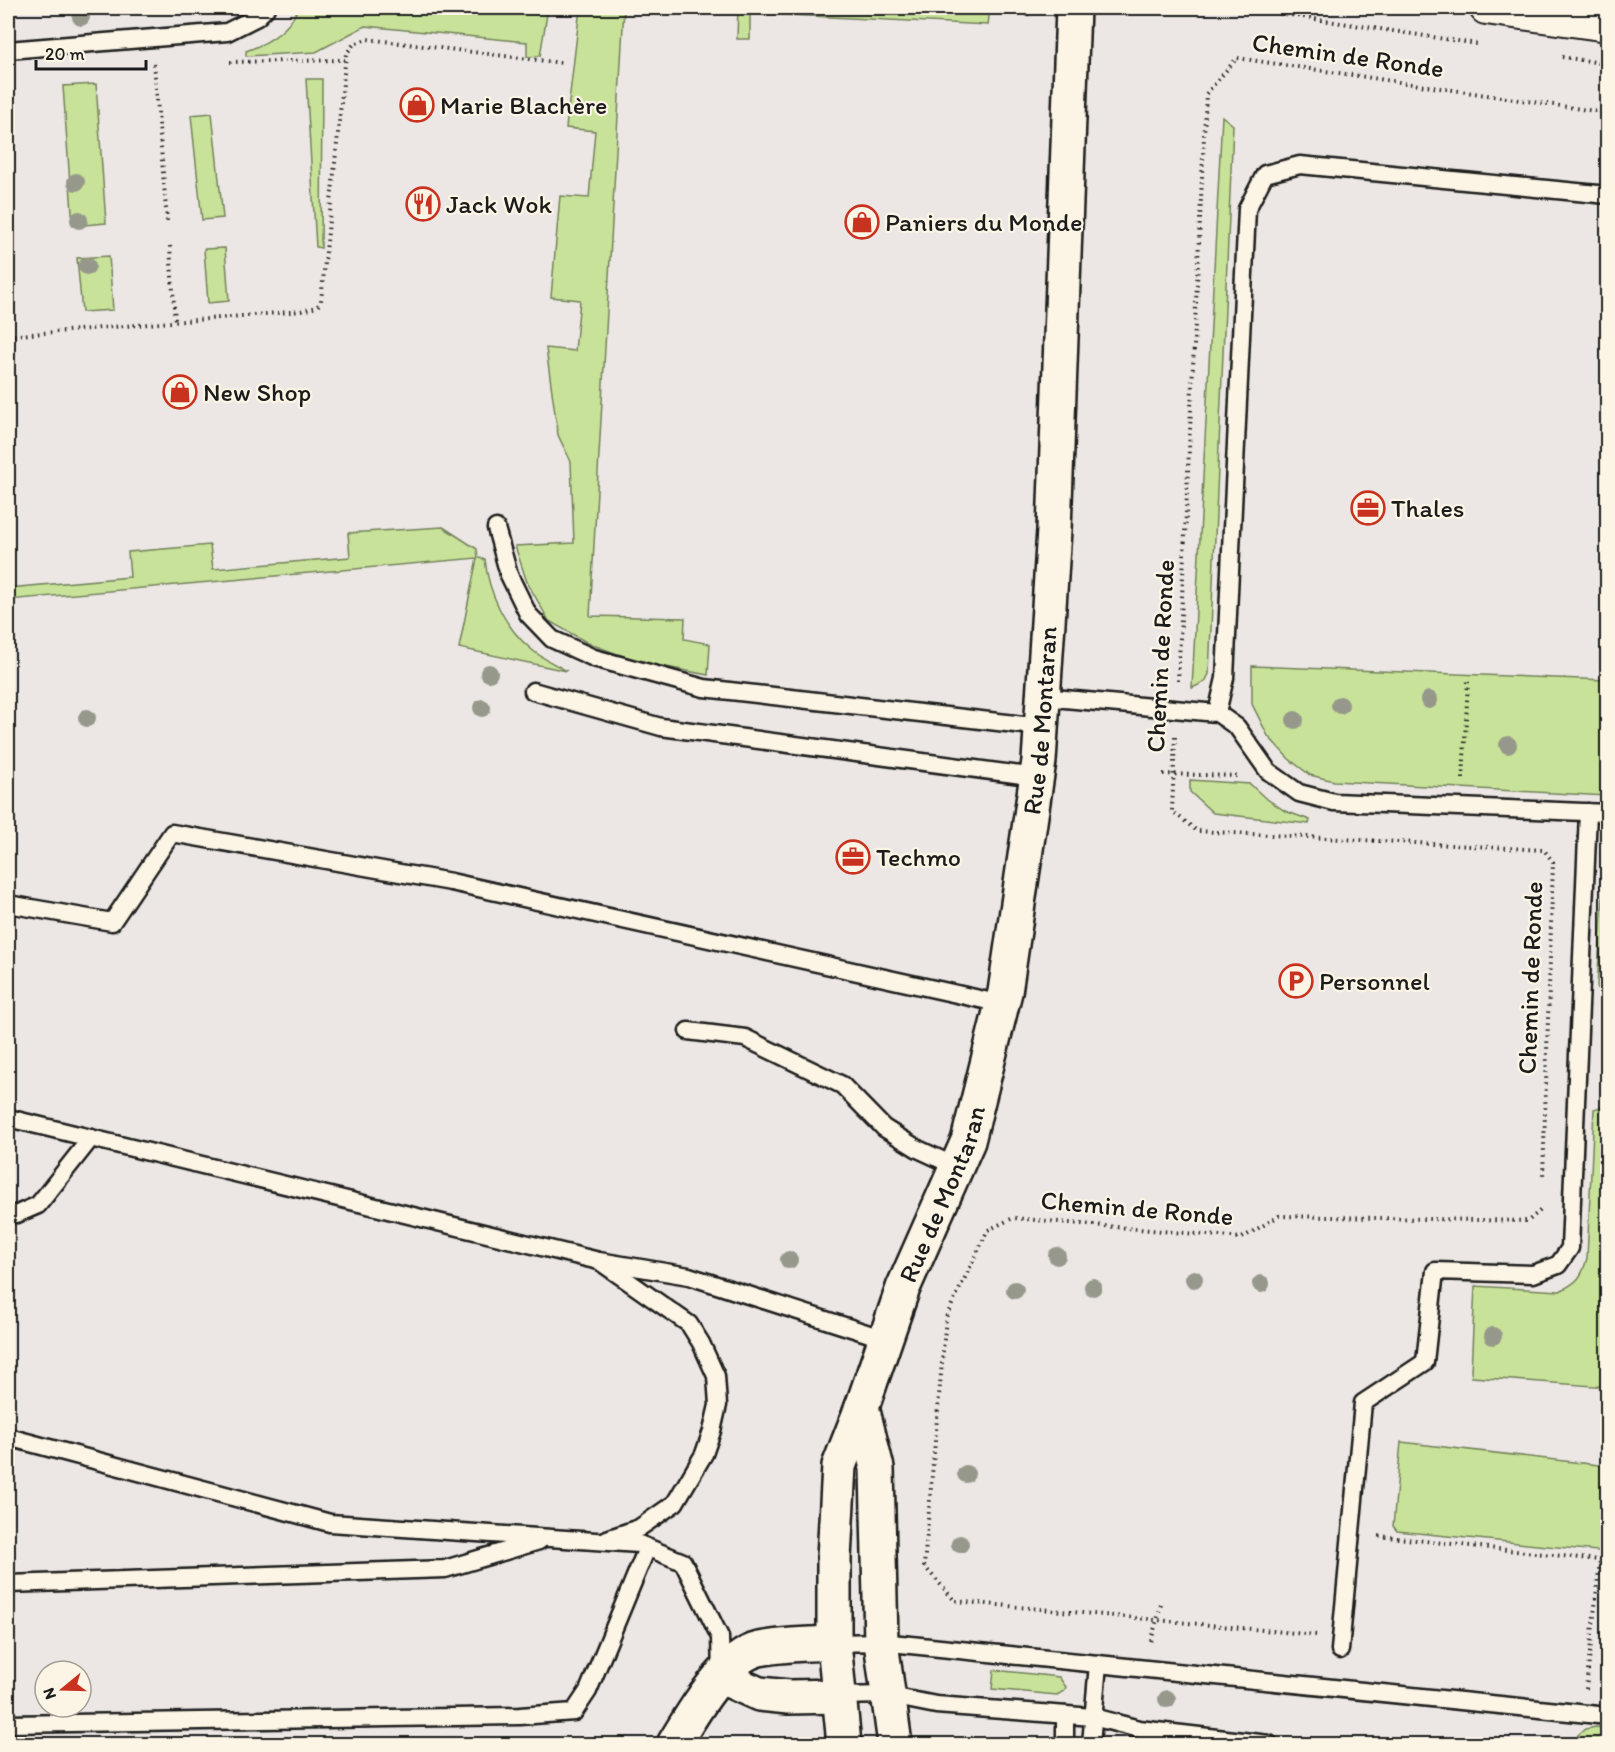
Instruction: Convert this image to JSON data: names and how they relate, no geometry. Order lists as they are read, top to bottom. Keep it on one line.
{"streets":{"street":["Rue de Montaran"],"path":["Chemin de Ronde"]},"places":{"shop":["Marie Blachère","Paniers du Monde","New Shop"],"restaurant":["Jack Wok"],"office":["Thales","Techmo"],"parking":["Personnel"]},"scale_bar":"20 m","north":"left"}
